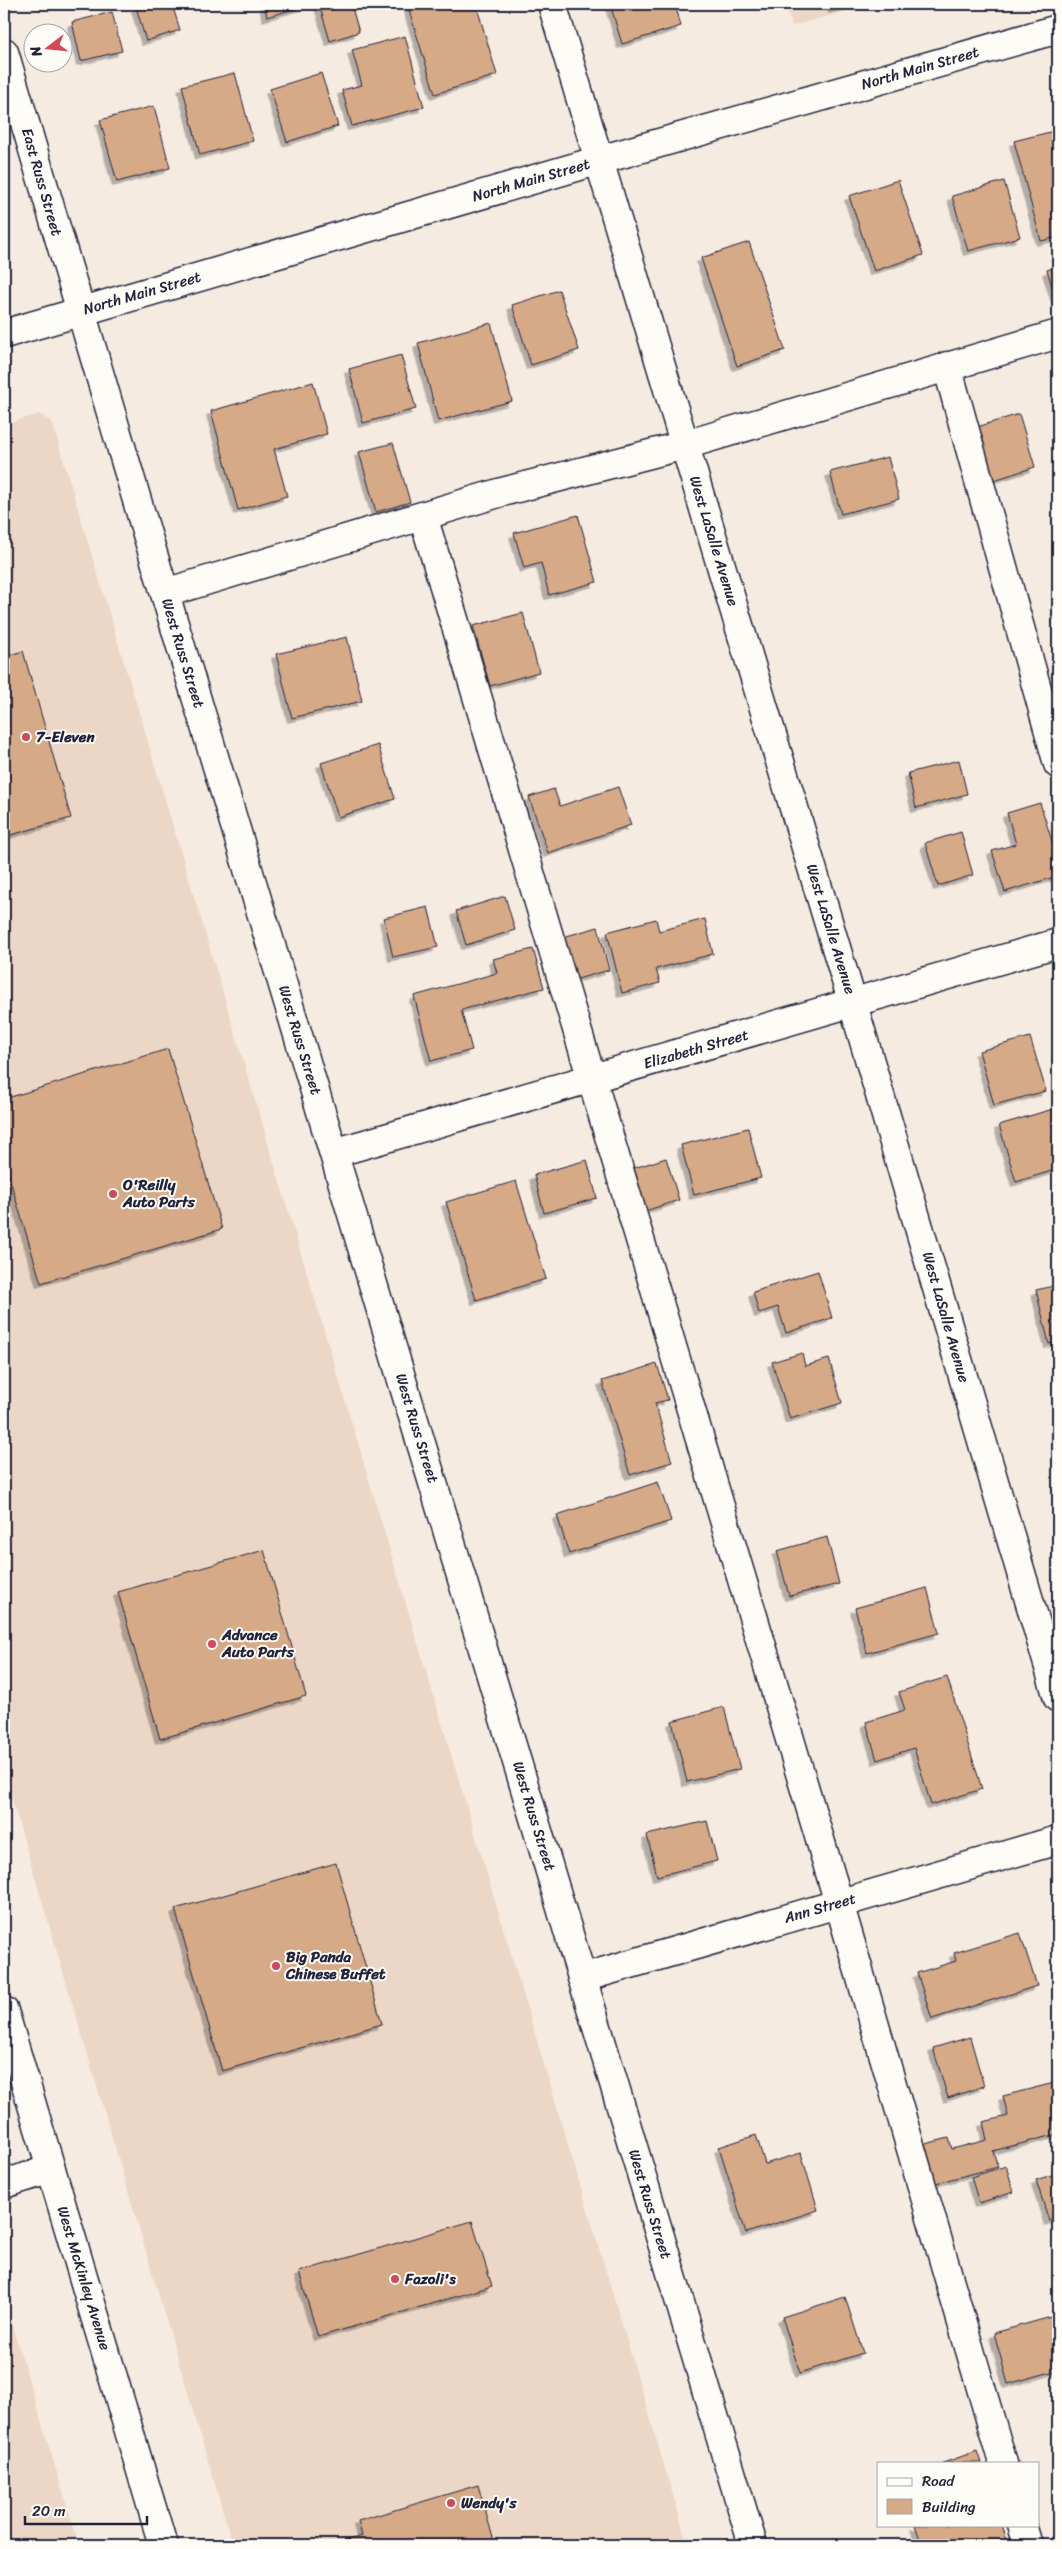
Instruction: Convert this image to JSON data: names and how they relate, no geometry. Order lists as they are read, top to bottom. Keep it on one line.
{"streets":{"street":["North Main Street","East Russ Street","West LaSalle Avenue","West Russ Street","Elizabeth Street","Ann Street","West McKinley Avenue"]},"crossings":[["North Main Street","East Russ Street"],["North Main Street","West LaSalle Avenue"],["North Main Street","West Russ Street"],["East Russ Street","West Russ Street"],["West LaSalle Avenue","Elizabeth Street"],["West Russ Street","Elizabeth Street"],["West Russ Street","Ann Street"]],"places":["7-Eleven","O'Reilly Auto Parts","Advance Auto Parts","Big Panda Chinese Buffet","Fazoli's","Wendy's"],"legend":["Road","Building"],"scale_bar":"20 m","north":"left"}
